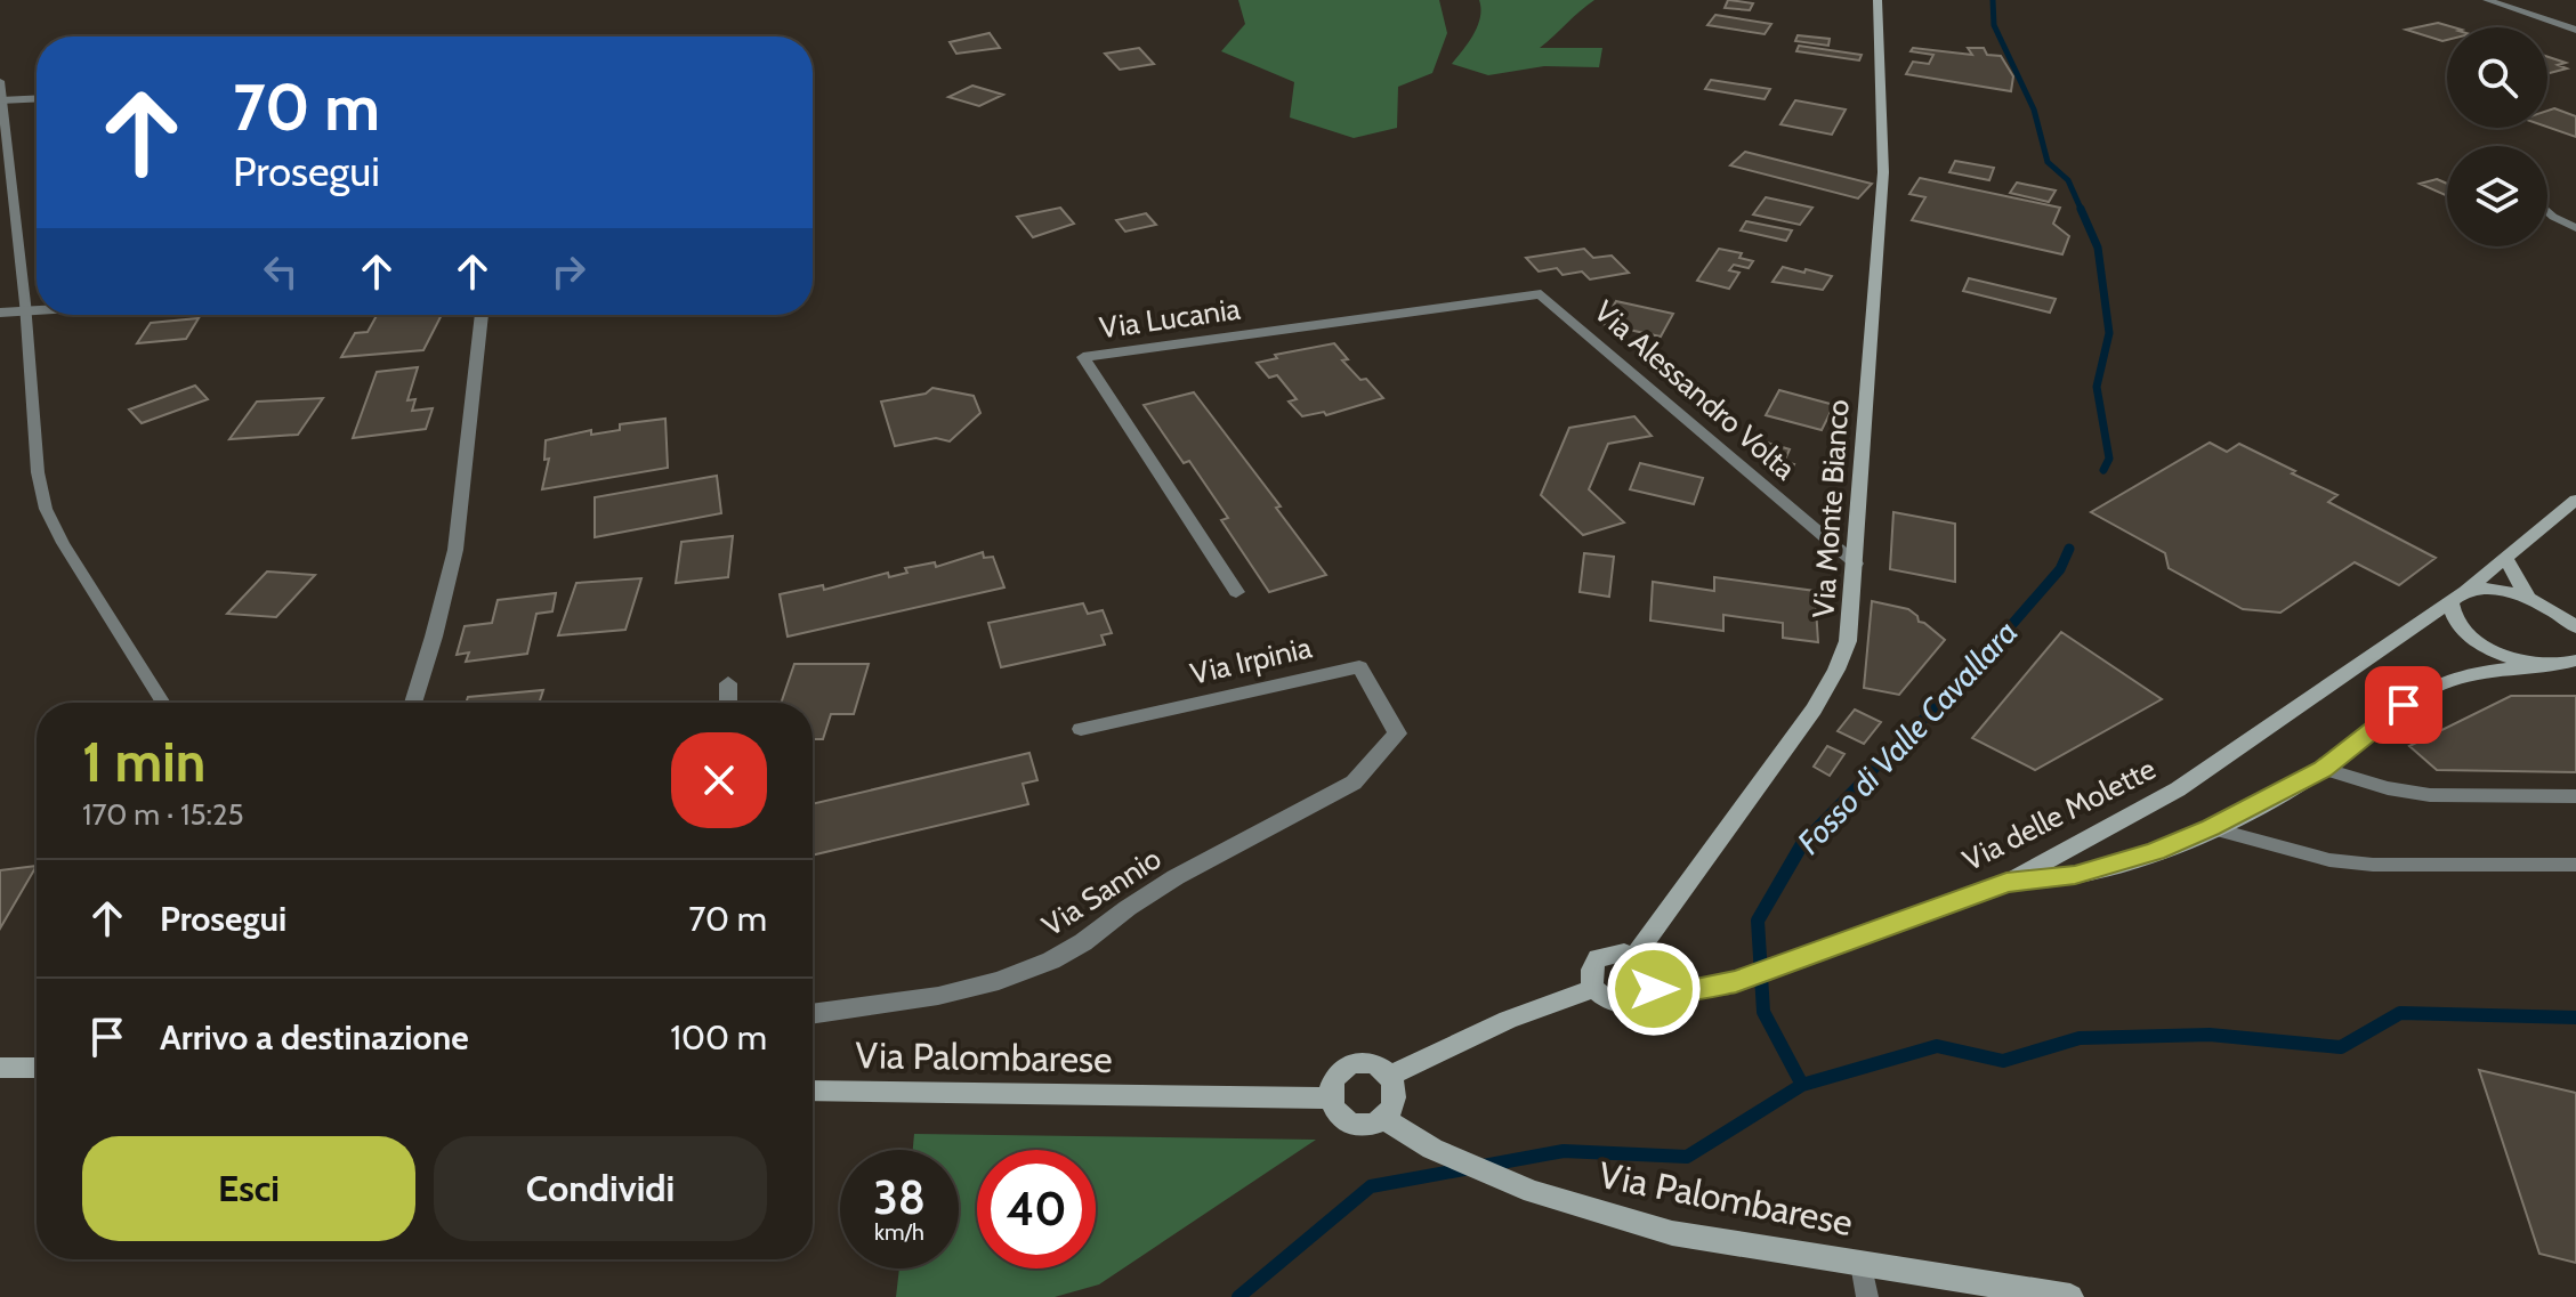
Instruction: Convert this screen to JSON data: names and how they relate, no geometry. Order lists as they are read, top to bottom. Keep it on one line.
{"streets":{"main road":["Via Monte Bianco","Via delle Molette","Via Palombarese"],"street":["Via Lucania","Via Alessandro Volta","Via Irpinia","Via Sannio"]},"crossings":[["Via Lucania","Via Alessandro Volta"],["Via Alessandro Volta","Via Monte Bianco"],["Via Monte Bianco","Via delle Molette"],["Via Irpinia","Via Sannio"]],"water":["Fosso di Valle Cavallara"],"page":{"turn":["70 m","Prosegui"],"heading":["1 min","170 m · 15:25"],"list":[{"name":"Prosegui","value":"70 m"},{"name":"Arrivo a destinazione","value":"100 m"}],"buttons":["Esci","Condividi"],"speed":"38 km/h","limit":"40"}}
